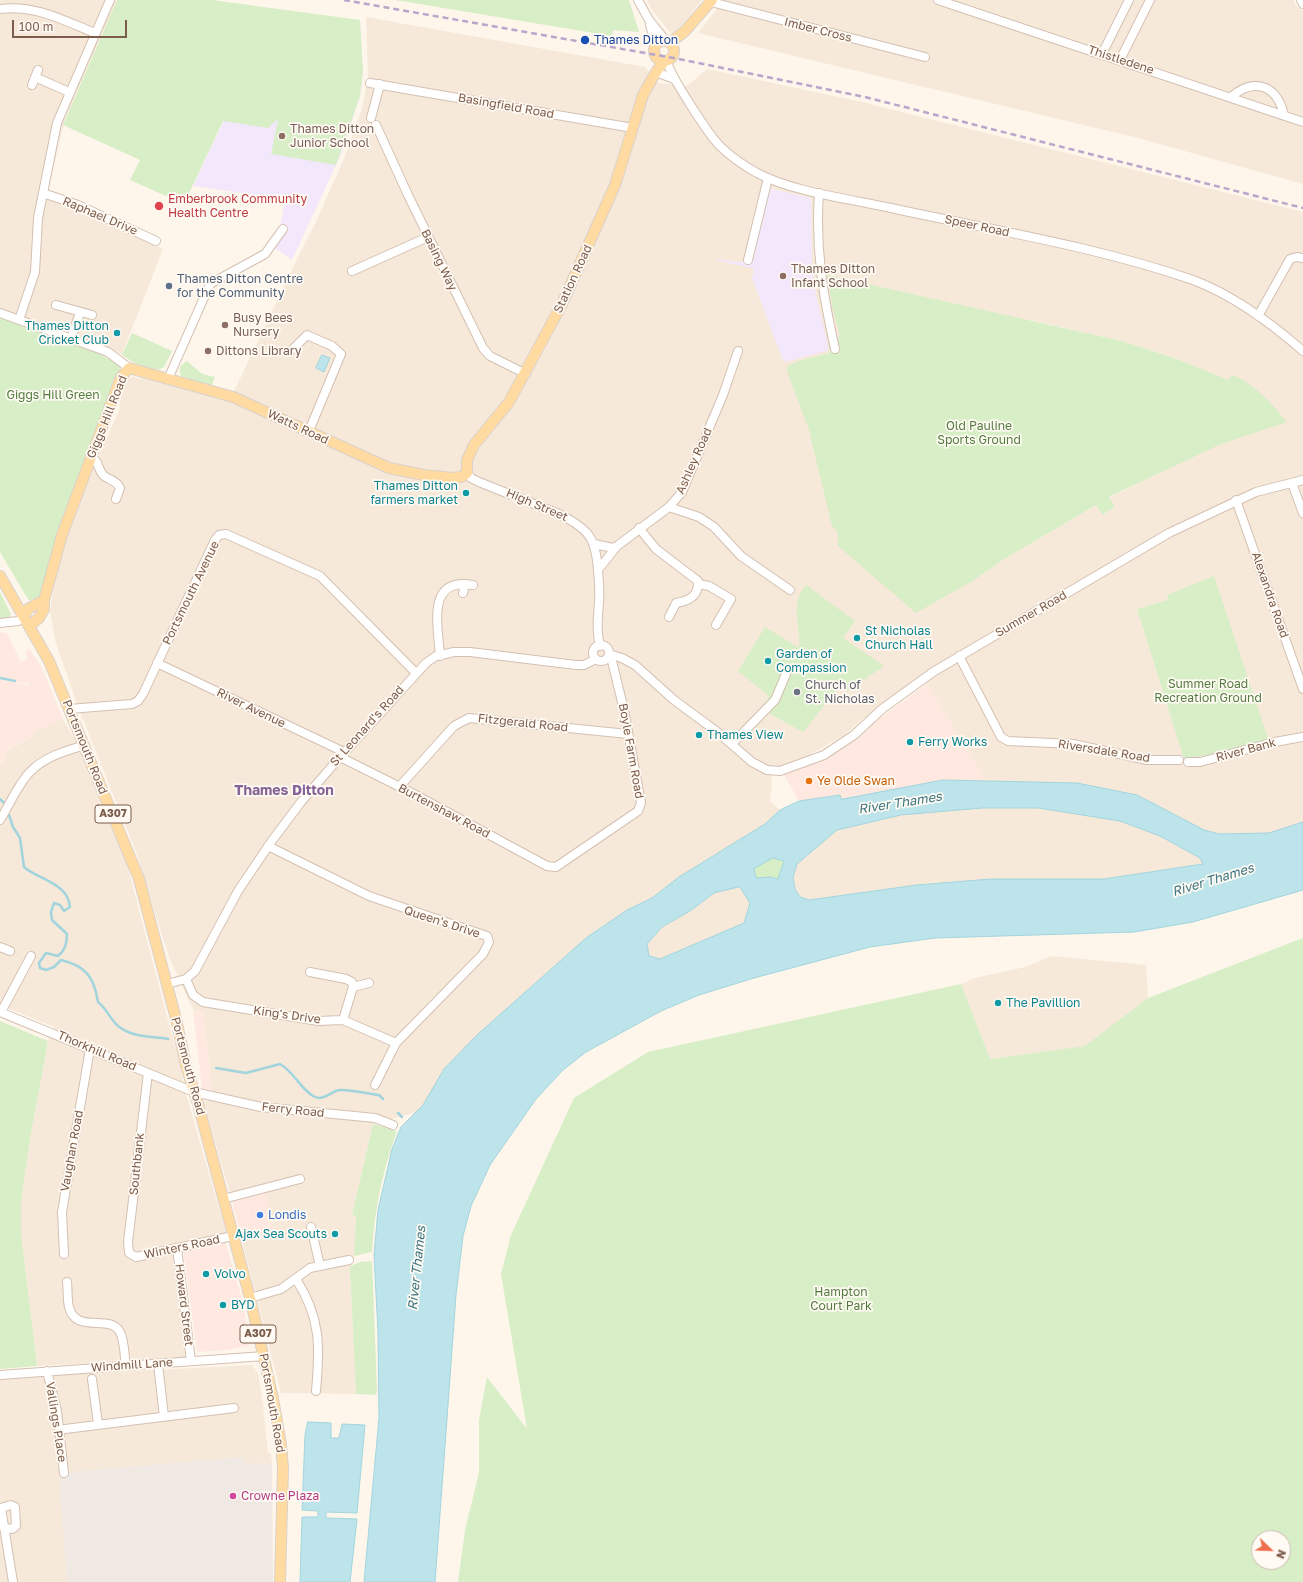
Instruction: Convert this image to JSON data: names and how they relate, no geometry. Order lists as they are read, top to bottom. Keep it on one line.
{"streets":{"main road":["Station Road","Giggs Hill Road","Watts Road","Portsmouth Road","A307"],"street":["Imber Cross","Thistledene","Basingfield Road","Raphael Drive","Speer Road","Basing Way","Ashley Road","High Street","Portsmouth Avenue","Alexandra Road","Summer Road","River Avenue","Fitzgerald Road","St Leonard's Road","River Bank","Boyle Farm Road","Riversdale Road","Burtenshaw Road","Queen's Drive","King's Drive","Thorkhill Road","Ferry Road","Vaughan Road","Southbank","Winters Road","Howard Street","Windmill Lane","Vallings Place"]},"crossings":[["Basingfield Road","Station Road"],["Speer Road","Station Road"],["Basing Way","Station Road"],["Station Road","Watts Road"],["Station Road","High Street"],["Giggs Hill Road","Watts Road"],["Giggs Hill Road","Portsmouth Road"],["Watts Road","High Street"],["Ashley Road","High Street"],["High Street","St Leonard's Road"],["High Street","Boyle Farm Road"],["Portsmouth Avenue","River Avenue"],["Portsmouth Avenue","St Leonard's Road"],["Portsmouth Avenue","Portsmouth Road"],["Alexandra Road","Summer Road"],["Summer Road","Riversdale Road"],["River Avenue","St Leonard's Road"],["River Avenue","Burtenshaw Road"],["Fitzgerald Road","Boyle Farm Road"],["Fitzgerald Road","Burtenshaw Road"],["St Leonard's Road","Boyle Farm Road"],["St Leonard's Road","Burtenshaw Road"],["St Leonard's Road","Queen's Drive"],["St Leonard's Road","King's Drive"],["Portsmouth Road","Thorkhill Road"],["Portsmouth Road","Ferry Road"],["Portsmouth Road","Winters Road"],["Portsmouth Road","Windmill Lane"],["Boyle Farm Road","Burtenshaw Road"],["Queen's Drive","King's Drive"],["Thorkhill Road","Ferry Road"],["Thorkhill Road","Vaughan Road"],["Thorkhill Road","Southbank"],["Southbank","Winters Road"],["Winters Road","Howard Street"],["Howard Street","Windmill Lane"],["Windmill Lane","Vallings Place"]],"districts":["Thames Ditton"],"water":["River Thames"],"parks":["Giggs Hill Green","Old Pauline Sports Ground","Summer Road Recreation Ground","Hampton Court Park"],"places":["Thames Ditton","Thames Ditton Junior School","Emberbrook Community Health Centre","Thames Ditton Infant School","Thames Ditton Centre for the Community","Busy Bees Nursery","Thames Ditton Cricket Club","Dittons Library","Thames Ditton farmers market","St Nicholas Church Hall","Garden of Compassion","Church of St. Nicholas","Thames View","Ferry Works","Ye Olde Swan","The Pavillion","Londis","Ajax Sea Scouts","Volvo","BYD","Crowne Plaza"],"scale_bar":"100 m","north":"bottom right"}
